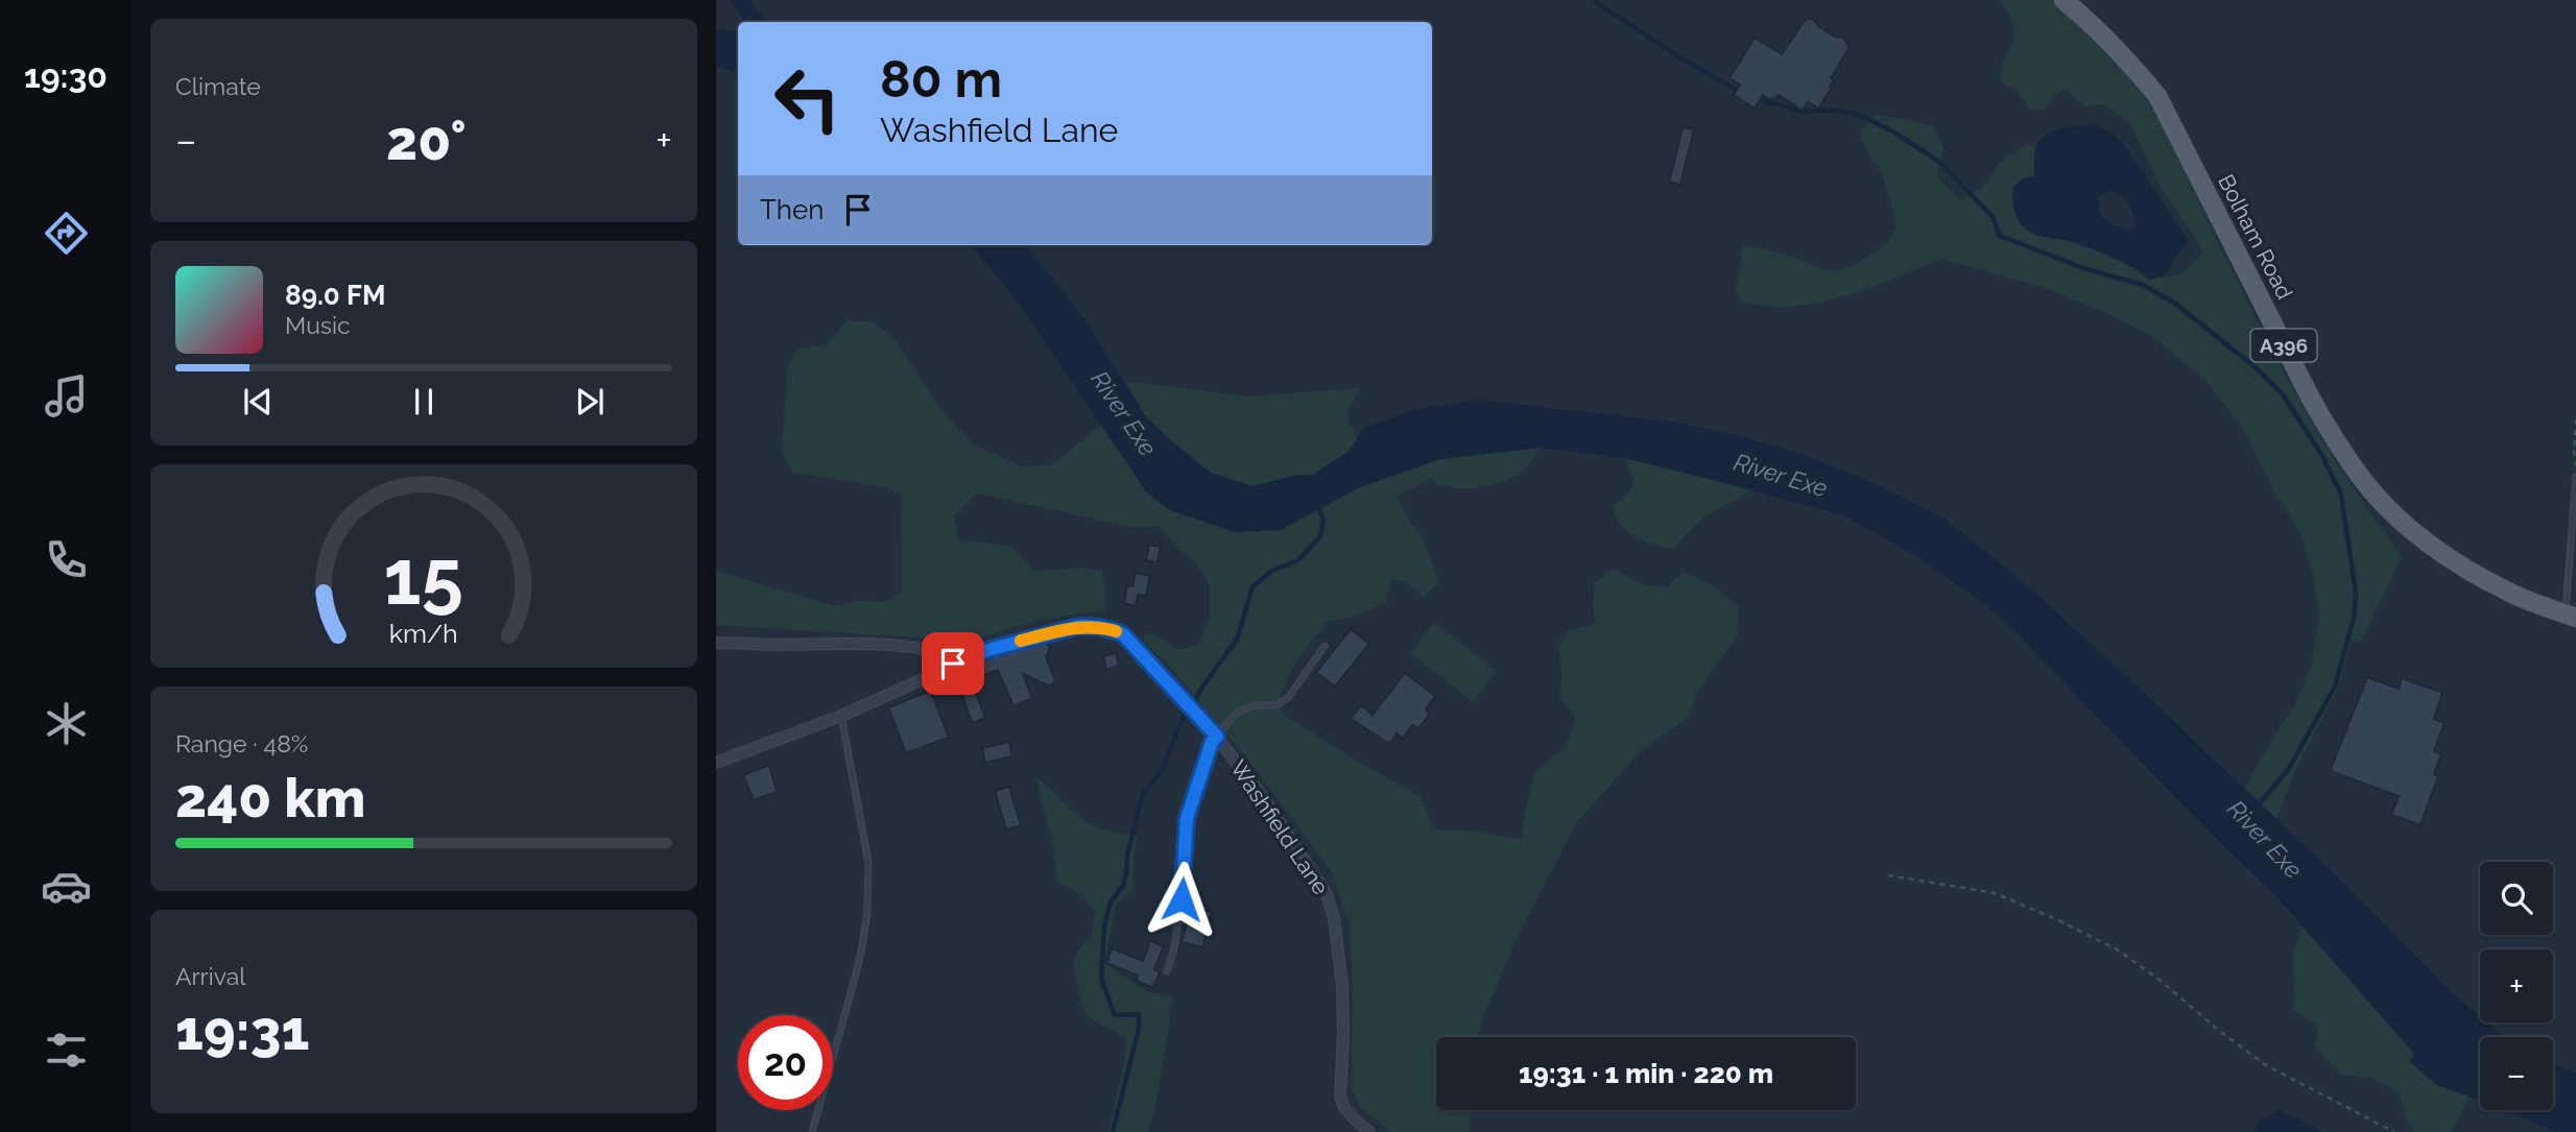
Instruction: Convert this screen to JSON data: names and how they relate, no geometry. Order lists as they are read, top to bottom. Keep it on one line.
{"streets":{"main road":["Bolham Road","A396"],"street":["Washfield Lane"]},"water":["River Exe"],"page":{"tabs":"19:30","tile":["Climate",["Range · 48%","240 km"],["Arrival","19:31"]],"turn":["80 m","Washfield Lane"],"heat":["−","20°","+"],"then":"Then","song":["89.0 FM","Music"],"map_buttons":["+","−"],"limit":"20","trip":"19:31 · 1 min · 220 m","gauge":["15","km/h"]}}
